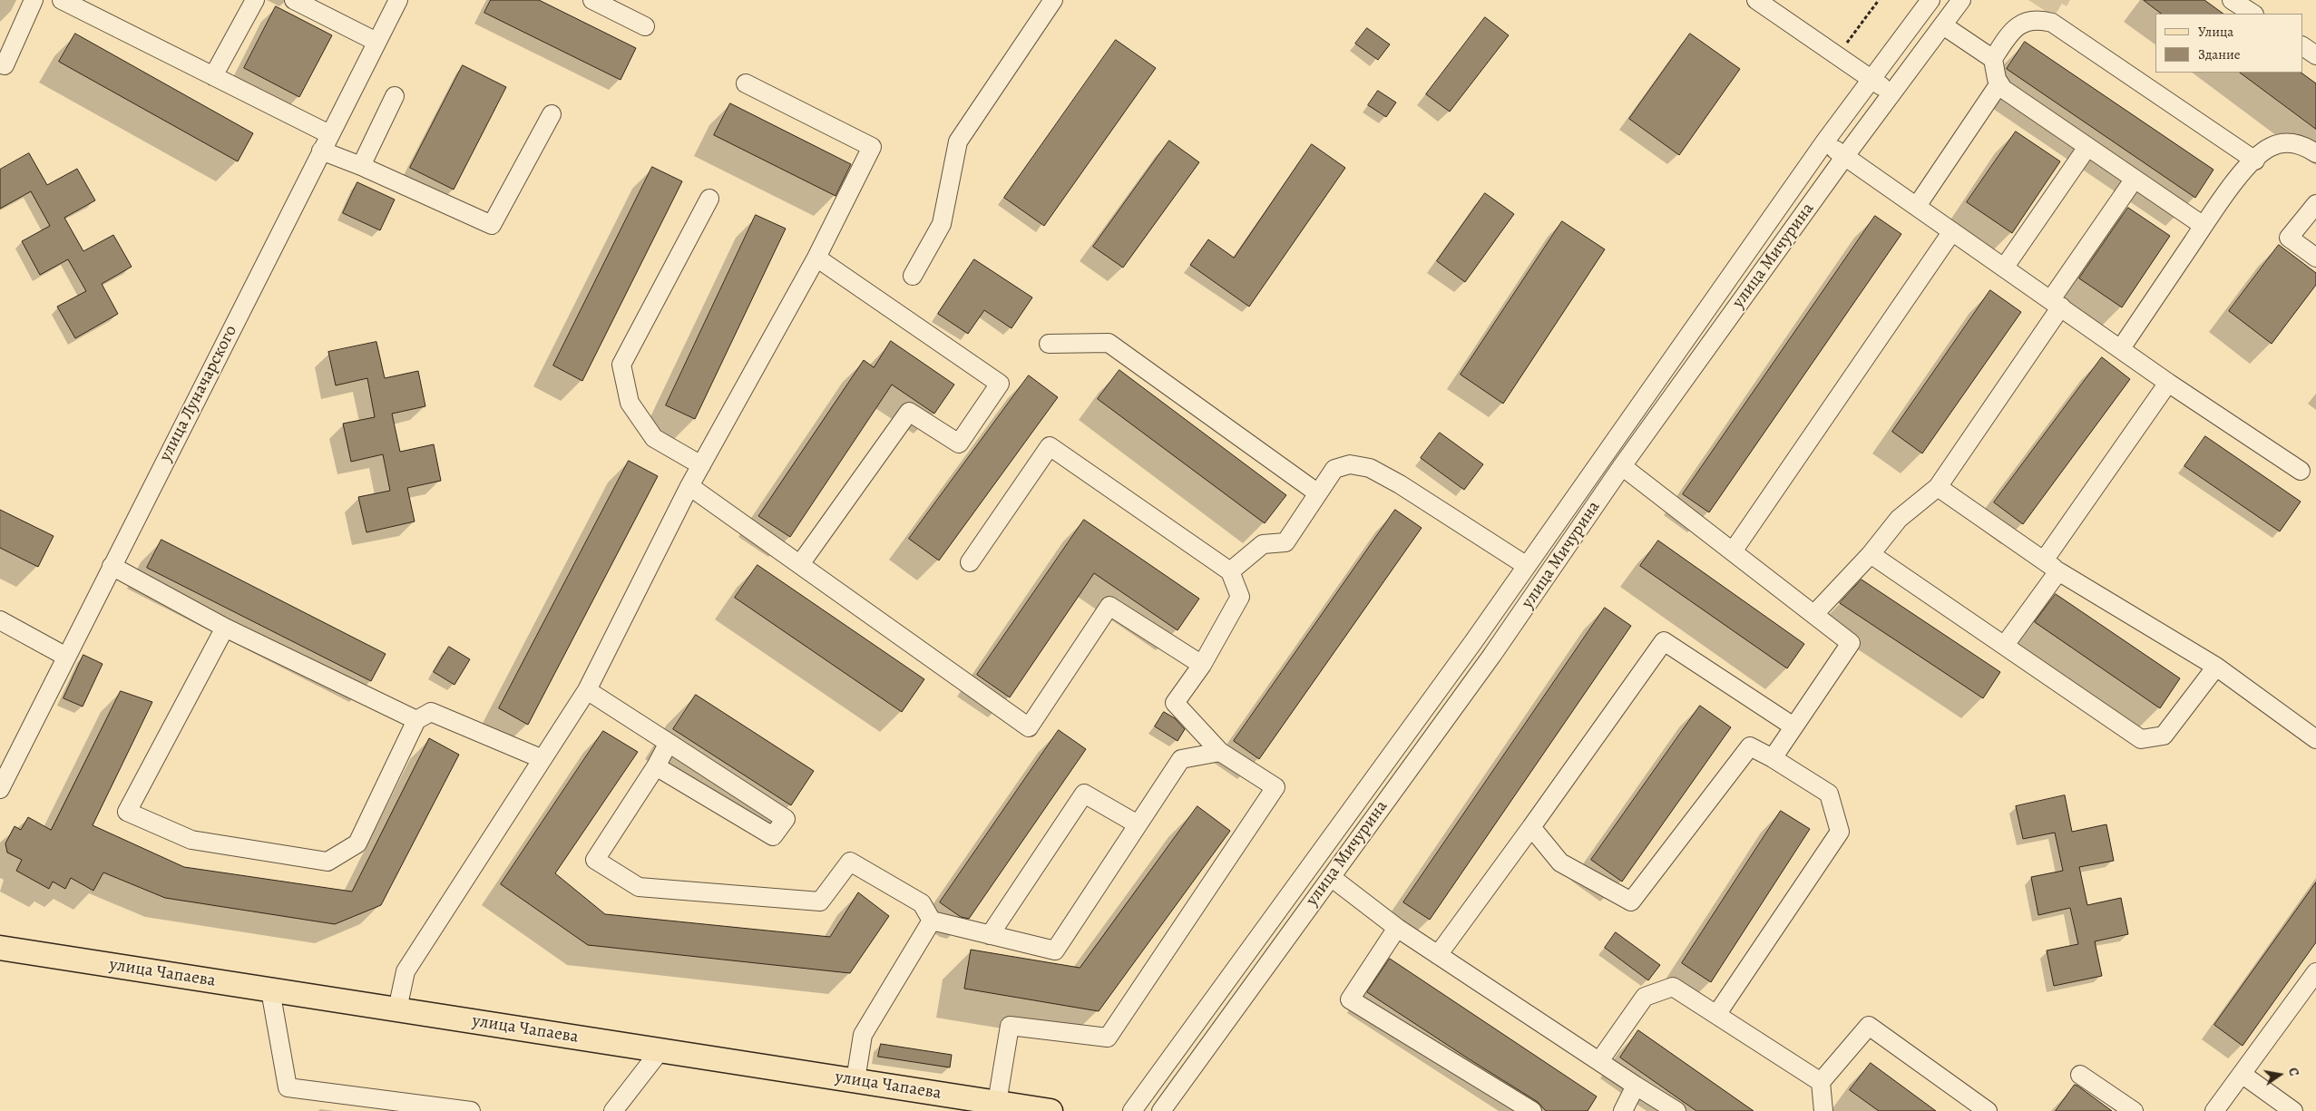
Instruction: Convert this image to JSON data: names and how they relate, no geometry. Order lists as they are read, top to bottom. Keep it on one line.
{"streets":{"main road":["улица Чапаева"],"street":["улица Мичурина","улица Луначарского"]},"legend":["Улица","Здание"],"north":"right"}
